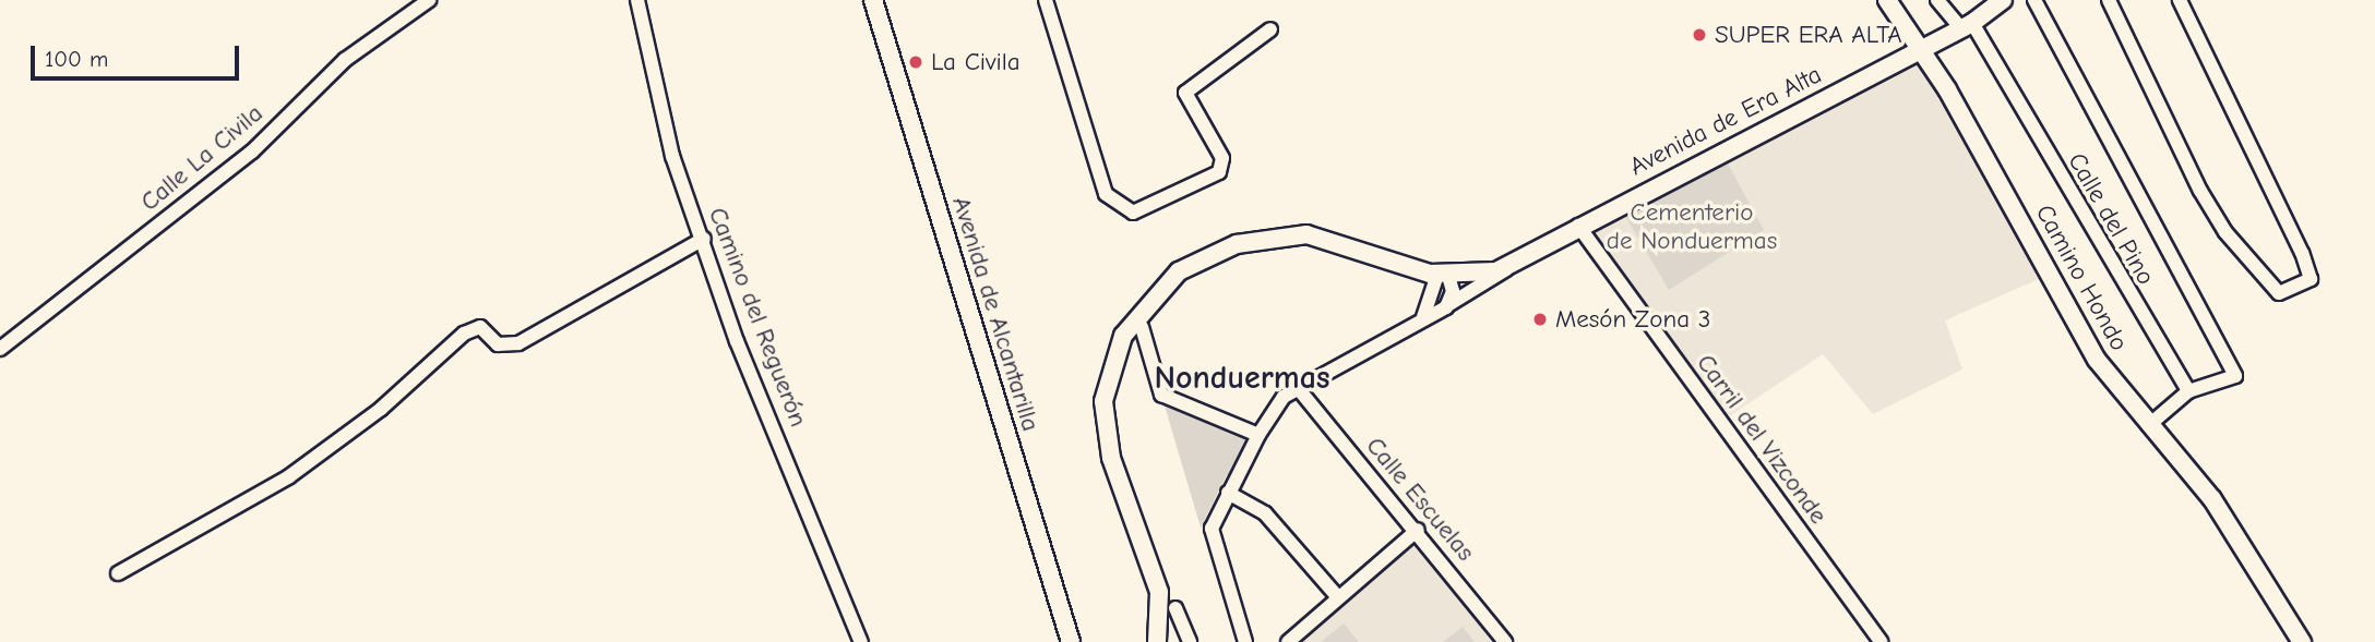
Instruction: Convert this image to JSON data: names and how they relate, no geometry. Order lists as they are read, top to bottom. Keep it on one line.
{"streets":{"main road":["Avenida de Era Alta","Camino Hondo","Avenida de Alcantarilla"],"street":["Calle La Civila","Calle del Pino","Camino del Reguerón","Carril del Vizconde","Calle Escuelas"]},"crossings":[["Avenida de Era Alta","Calle del Pino"],["Avenida de Era Alta","Camino Hondo"],["Avenida de Era Alta","Carril del Vizconde"]],"districts":["Nonduermas"],"parks":["Cementerio de Nonduermas"],"places":["SUPER ERA ALTA","La Civila","Mesón Zona 3"],"scale_bar":"100 m"}
